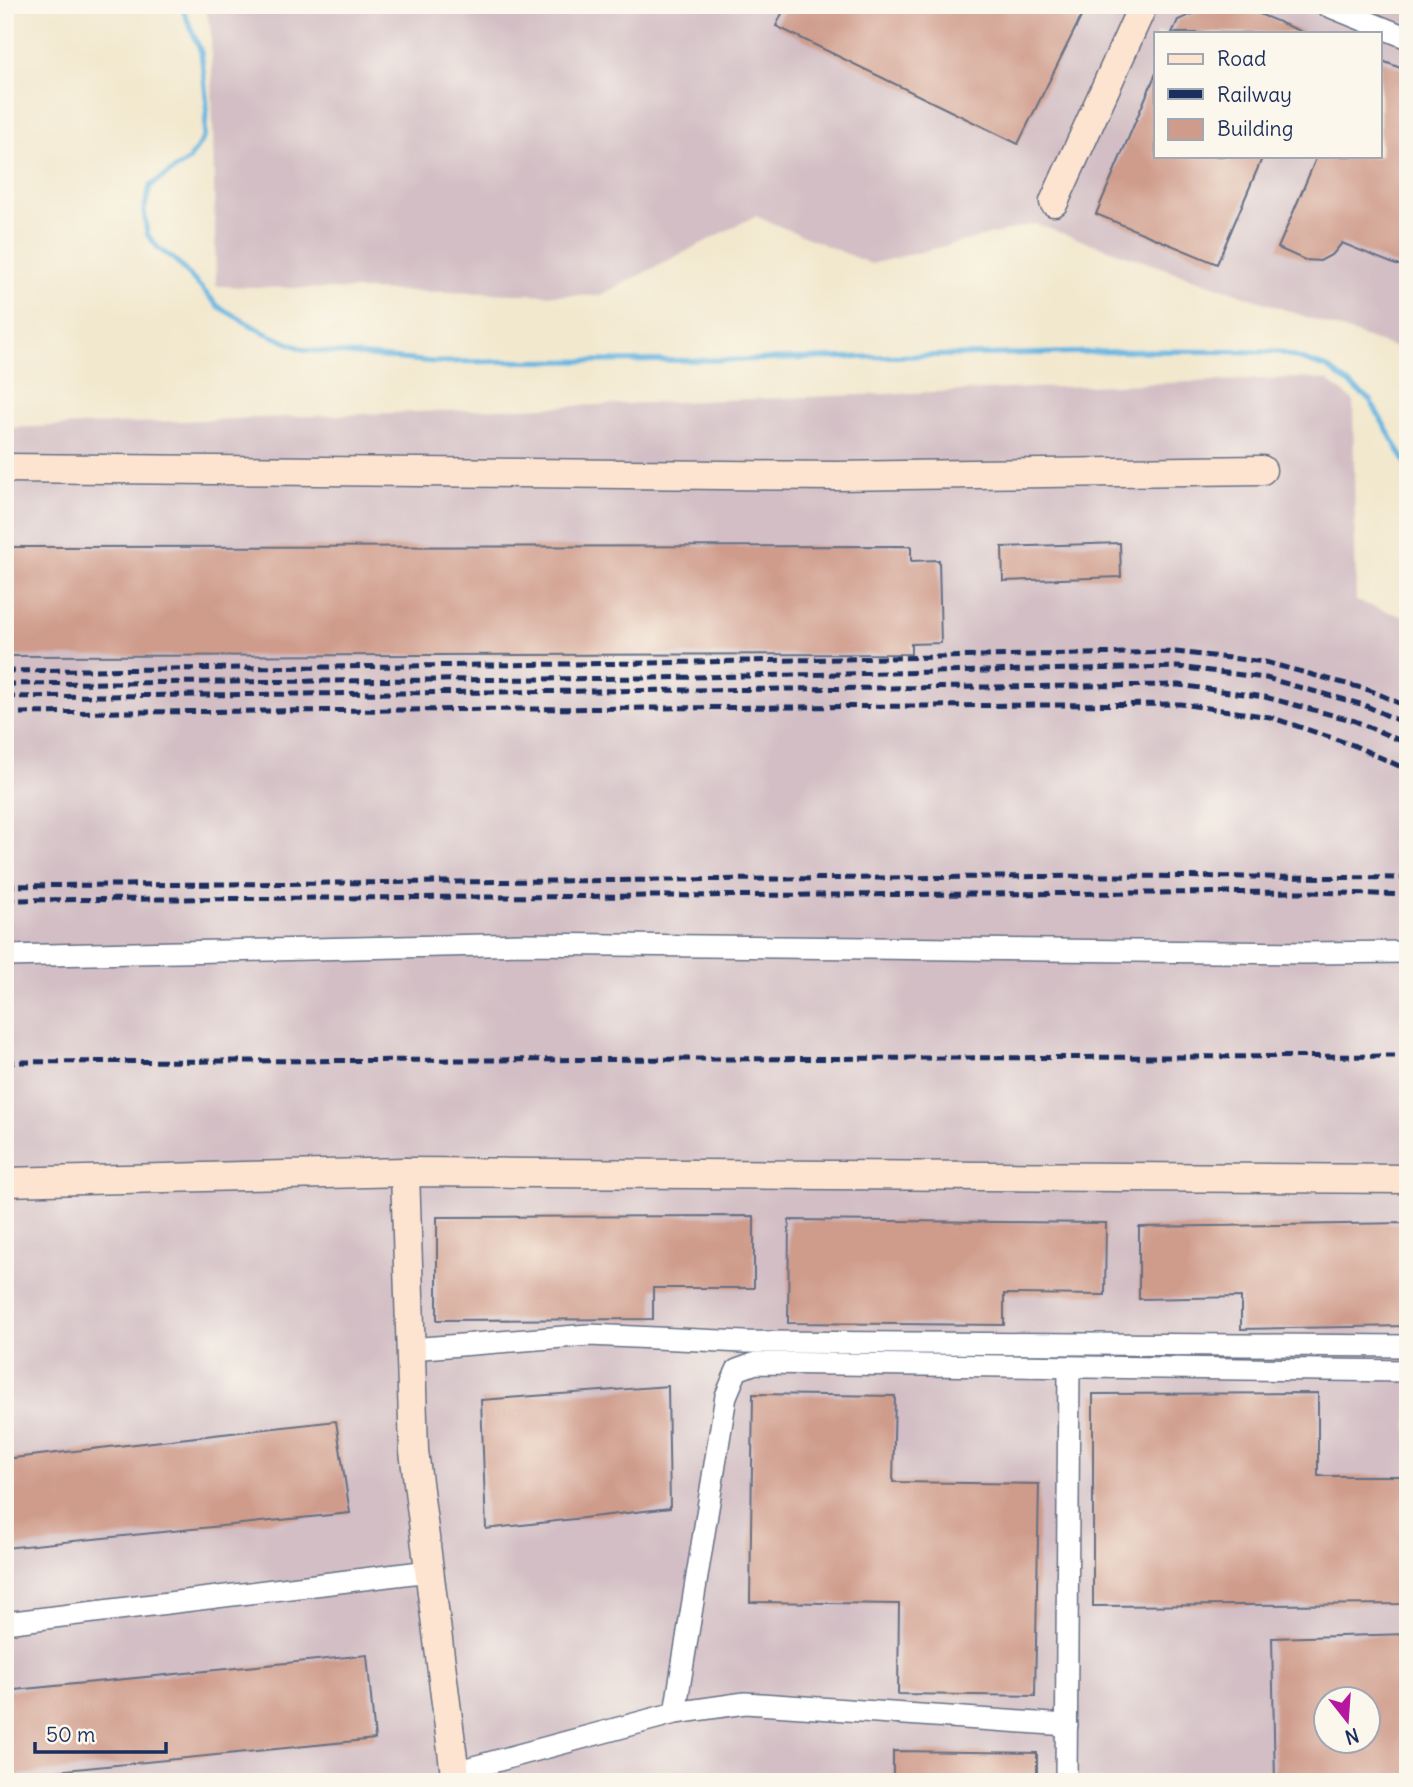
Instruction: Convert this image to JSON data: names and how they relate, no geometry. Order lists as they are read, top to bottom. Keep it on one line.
{"legend":["Road","Railway","Building"],"scale_bar":"50 m","north":"bottom"}
